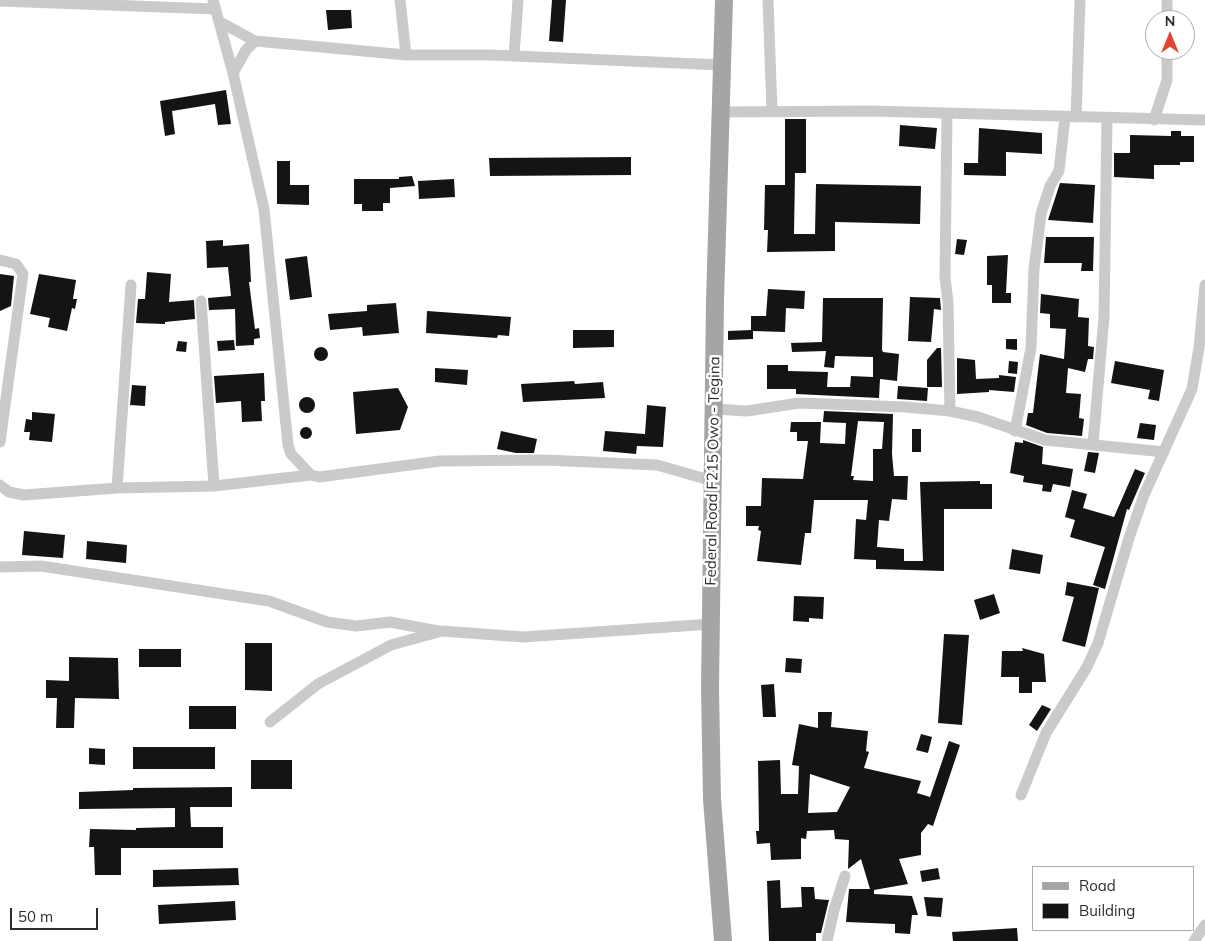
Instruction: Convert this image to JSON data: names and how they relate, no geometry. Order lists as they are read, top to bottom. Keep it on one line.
{"streets":{"main road":["Federal Road F215 Owo - Tegina"]},"legend":["Road","Building"],"scale_bar":"50 m","north":"top"}
